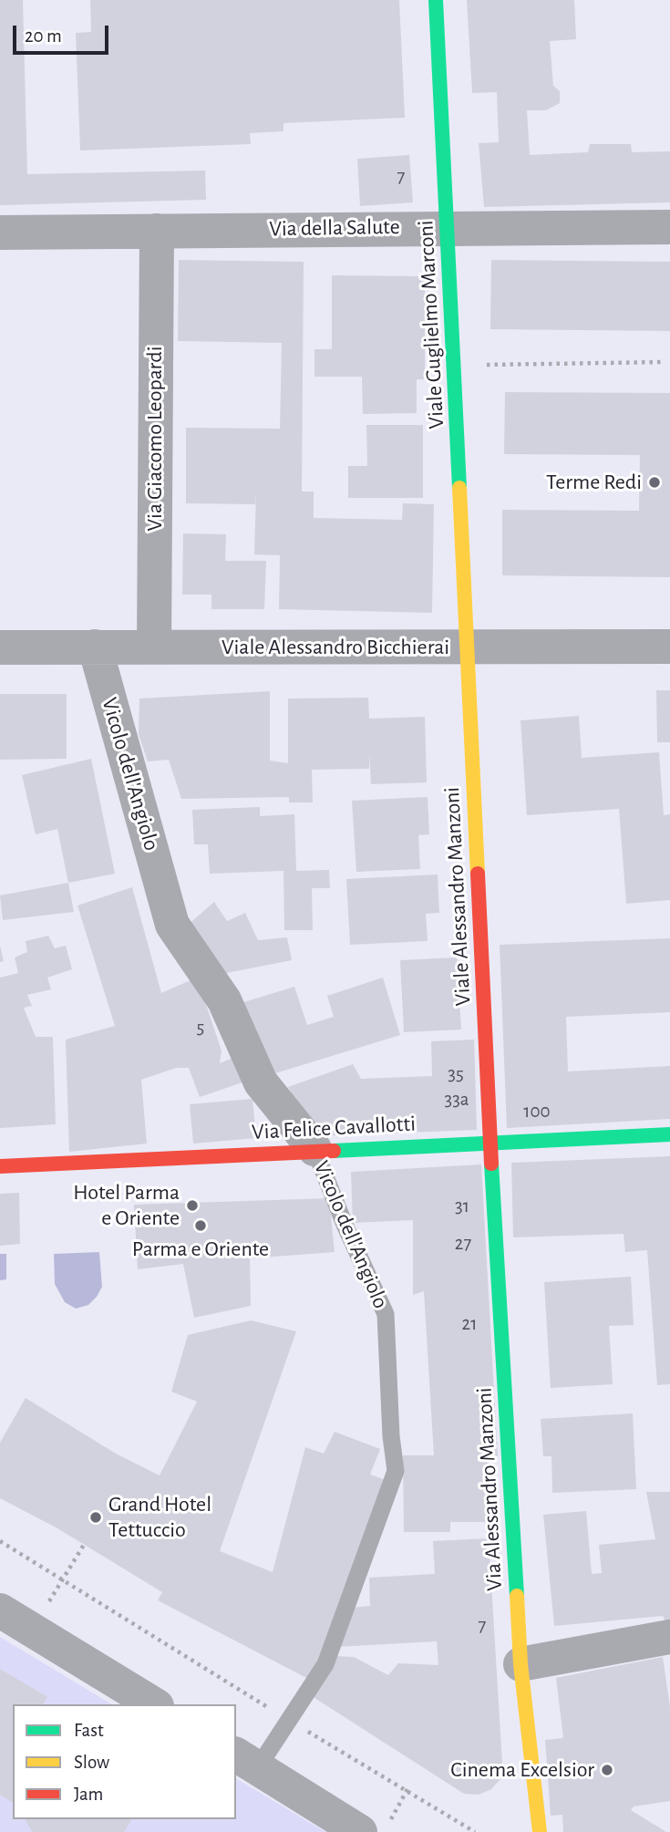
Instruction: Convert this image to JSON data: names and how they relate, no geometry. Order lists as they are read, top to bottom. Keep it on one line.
{"streets":{"street":["Via della Salute","Viale Guglielmo Marconi","Via Giacomo Leopardi","Viale Alessandro Bicchierai","Vicolo dell'Angiolo","Viale Alessandro Manzoni","Via Felice Cavallotti","Via Alessandro Manzoni"]},"crossings":[["Via della Salute","Viale Guglielmo Marconi"],["Via della Salute","Via Giacomo Leopardi"],["Viale Guglielmo Marconi","Viale Alessandro Bicchierai"],["Viale Guglielmo Marconi","Viale Alessandro Manzoni"],["Via Giacomo Leopardi","Viale Alessandro Bicchierai"],["Viale Alessandro Bicchierai","Vicolo dell'Angiolo"],["Viale Alessandro Bicchierai","Viale Alessandro Manzoni"],["Vicolo dell'Angiolo","Via Felice Cavallotti"],["Viale Alessandro Manzoni","Via Felice Cavallotti"],["Viale Alessandro Manzoni","Via Alessandro Manzoni"],["Via Felice Cavallotti","Via Alessandro Manzoni"]],"places":["Terme Redi","Hotel Parma e Oriente","Parma e Oriente","Grand Hotel Tettuccio","Cinema Excelsior"],"house_numbers":["7","5","35","33a","100","31","27","21","7"],"legend":["Fast","Slow","Jam"],"scale_bar":"20 m"}
